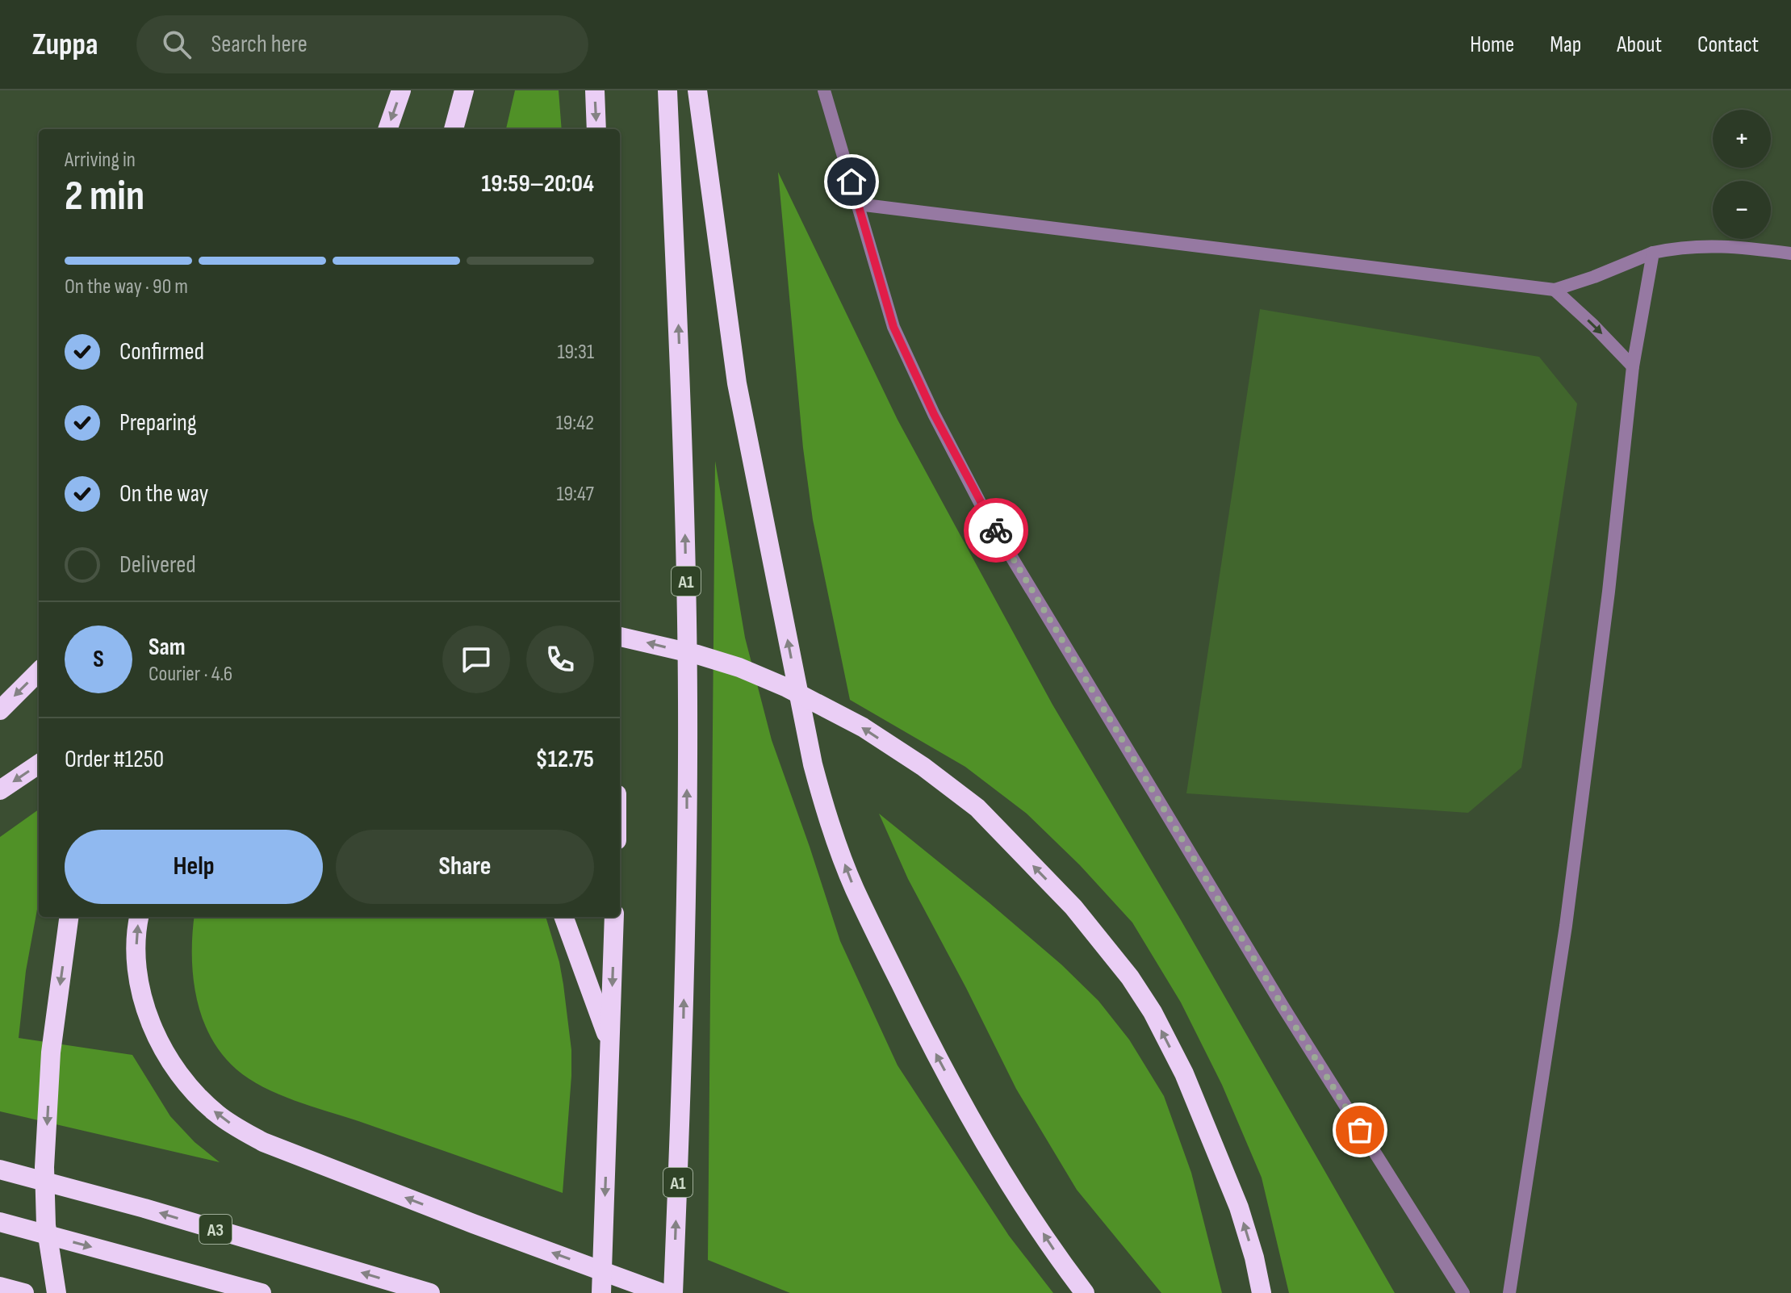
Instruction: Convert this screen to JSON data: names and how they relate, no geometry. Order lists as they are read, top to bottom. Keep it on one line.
{"streets":{"highway":["A1","A3"]},"page":{"header":"Zuppa","search":"Search here","nav":["Home","Map","About","Contact"],"map_buttons":["+","−"],"heading":["2 min","Arriving in","19:59–20:04"],"panel":["Sam","Courier · 4.6","Order #1250","$12.75"],"bar":"On the way · 90 m","list":[["Confirmed","19:31"],["Preparing","19:42"],["On the way","19:47"],"Delivered"],"round":"S","buttons":["Help","Share"]}}
